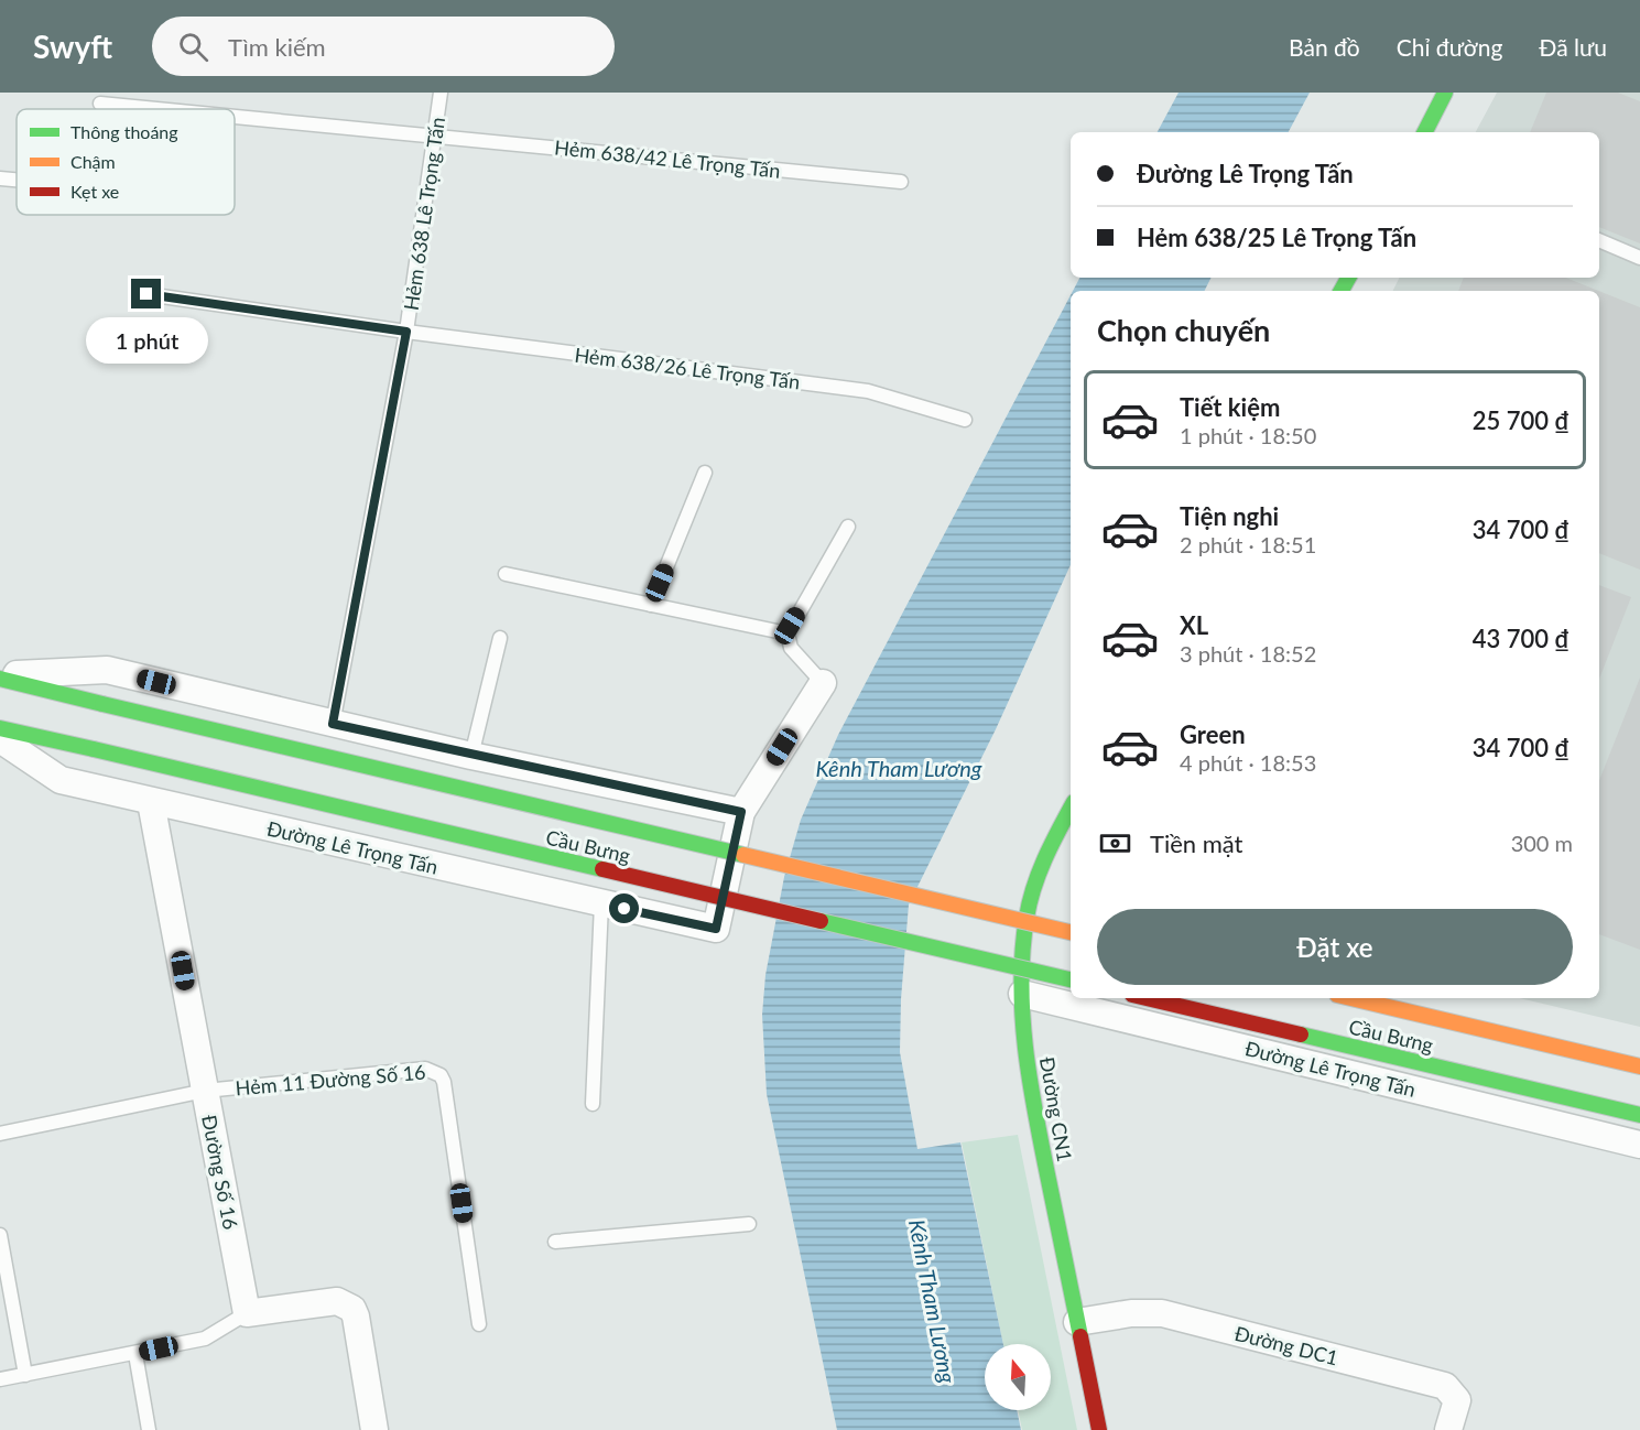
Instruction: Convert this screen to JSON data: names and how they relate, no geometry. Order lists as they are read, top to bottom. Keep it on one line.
{"streets":{"main road":["Cầu Bưng","Đường CN1"],"street":["Đường Lê Trọng Tấn","Đường Số 16","Đường DC1"],"lane":["Hẻm 638/42 Lê Trọng Tấn","Hẻm 638 Lê Trọng Tấn","Hẻm 638/26 Lê Trọng Tấn","Hẻm 11 Đường Số 16"]},"crossings":[["Hẻm 638/42 Lê Trọng Tấn","Hẻm 638 Lê Trọng Tấn"],["Hẻm 638 Lê Trọng Tấn","Hẻm 638/26 Lê Trọng Tấn"],["Đường Lê Trọng Tấn","Đường CN1"],["Đường Lê Trọng Tấn","Đường Số 16"],["Hẻm 11 Đường Số 16","Đường Số 16"],["Đường CN1","Đường DC1"]],"water":["Kênh Tham Lương"],"legend":["Thông thoáng","Chậm","Kẹt xe"],"north":"top","page":{"header":"Swyft","search":"Tìm kiếm","nav":["Bản đồ","Chỉ đường","Đã lưu"],"banner":["Đường Lê Trọng Tấn","Hẻm 638/25 Lê Trọng Tấn"],"heading":"Chọn chuyến","bubble":"1 phút","list":[{"name":"Tiết kiệm","note":"1 phút · 18:50","value":"25 700 ₫"},{"name":"Tiện nghi","note":"2 phút · 18:51","value":"34 700 ₫"},{"name":"XL","note":"3 phút · 18:52","value":"43 700 ₫"},{"name":"Green","note":"4 phút · 18:53","value":"34 700 ₫"}],"pay":["Tiền mặt","300 m"],"buttons":"Đặt xe"}}
